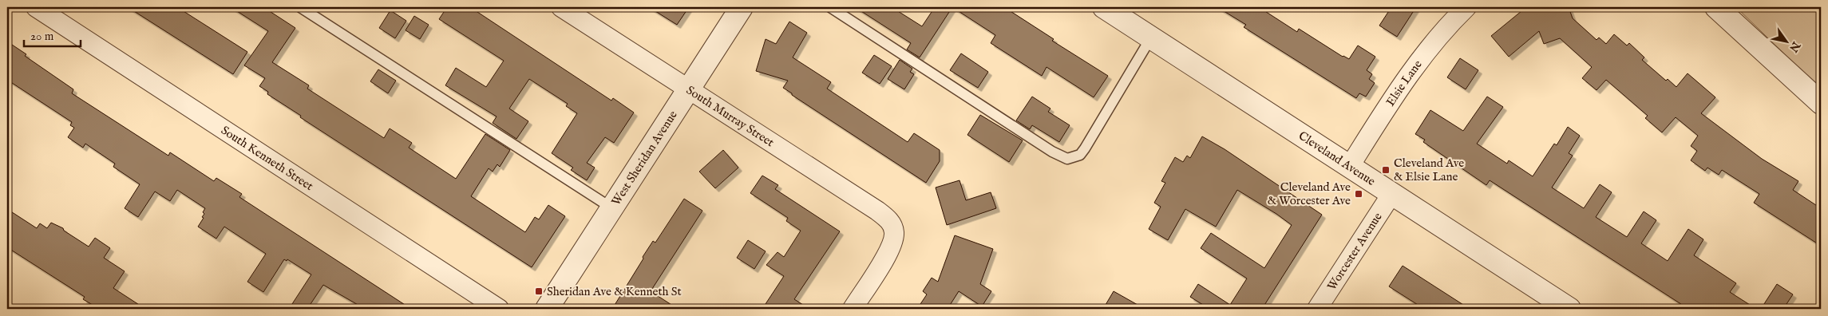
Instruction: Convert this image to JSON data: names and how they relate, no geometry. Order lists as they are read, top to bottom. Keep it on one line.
{"streets":{"street":["Elsie Lane","South Murray Street","South Kenneth Street","West Sheridan Avenue","Cleveland Avenue","Worcester Avenue"]},"crossings":[["Elsie Lane","Cleveland Avenue"],["South Murray Street","West Sheridan Avenue"],["Cleveland Avenue","Worcester Avenue"]],"places":{"transit":["Cleveland Ave & Elsie Lane","Cleveland Ave & Worcester Ave","Sheridan Ave & Kenneth St"]},"scale_bar":"20 m","north":"bottom right"}
